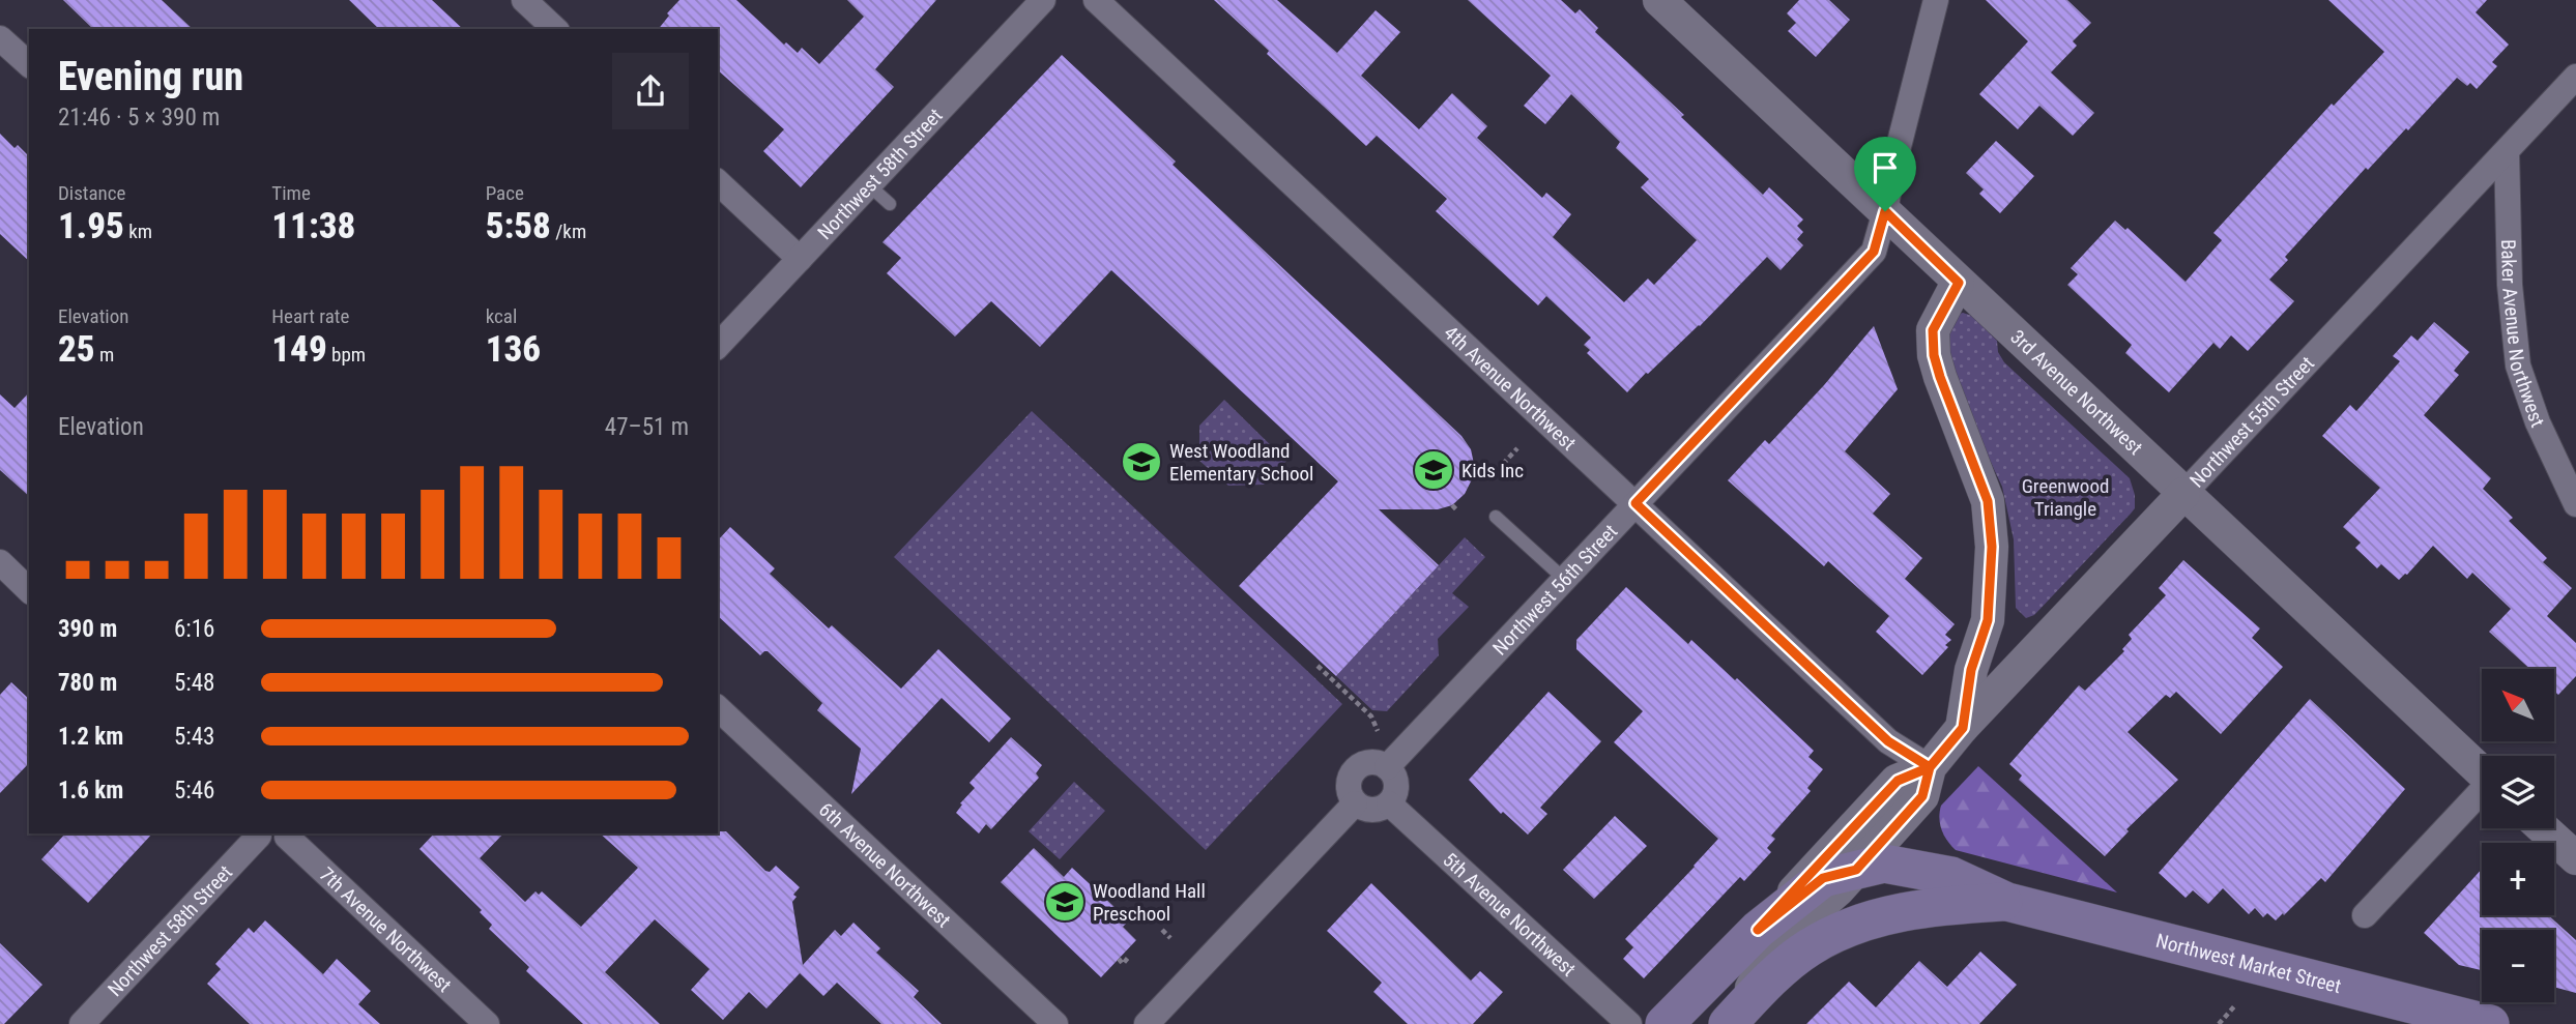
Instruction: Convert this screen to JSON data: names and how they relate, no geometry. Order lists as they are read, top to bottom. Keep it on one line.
{"streets":{"main road":["Northwest Market Street"],"street":["Northwest 58th Street","Baker Avenue Northwest","4th Avenue Northwest","3rd Avenue Northwest","Northwest 55th Street","Northwest 56th Street","6th Avenue Northwest","5th Avenue Northwest","7th Avenue Northwest"]},"crossings":[["Baker Avenue Northwest","Northwest 55th Street"],["4th Avenue Northwest","Northwest 55th Street"],["4th Avenue Northwest","Northwest 56th Street"],["3rd Avenue Northwest","Northwest 55th Street"],["3rd Avenue Northwest","Northwest 56th Street"],["Northwest 55th Street","Northwest Market Street"],["Northwest 56th Street","5th Avenue Northwest"]],"parks":["Greenwood Triangle"],"places":{"school or university":["West Woodland Elementary School","Kids Inc","Woodland Hall Preschool"]},"north":"top left","page":{"heading":["Evening run","21:46 · 5 × 390 m"],"stats":[["Distance","1.95 km"],["Time","11:38"],["Pace","5:58 /km"],["Elevation","25 m"],["Heart rate","149 bpm"],["kcal","136"]],"chart":["Elevation","47–51 m"],"list":[{"name":"390 m","note":"6:16"},{"name":"780 m","note":"5:48"},{"name":"1.2 km","note":"5:43"},{"name":"1.6 km","note":"5:46"}],"map_buttons":["+","−"]}}
